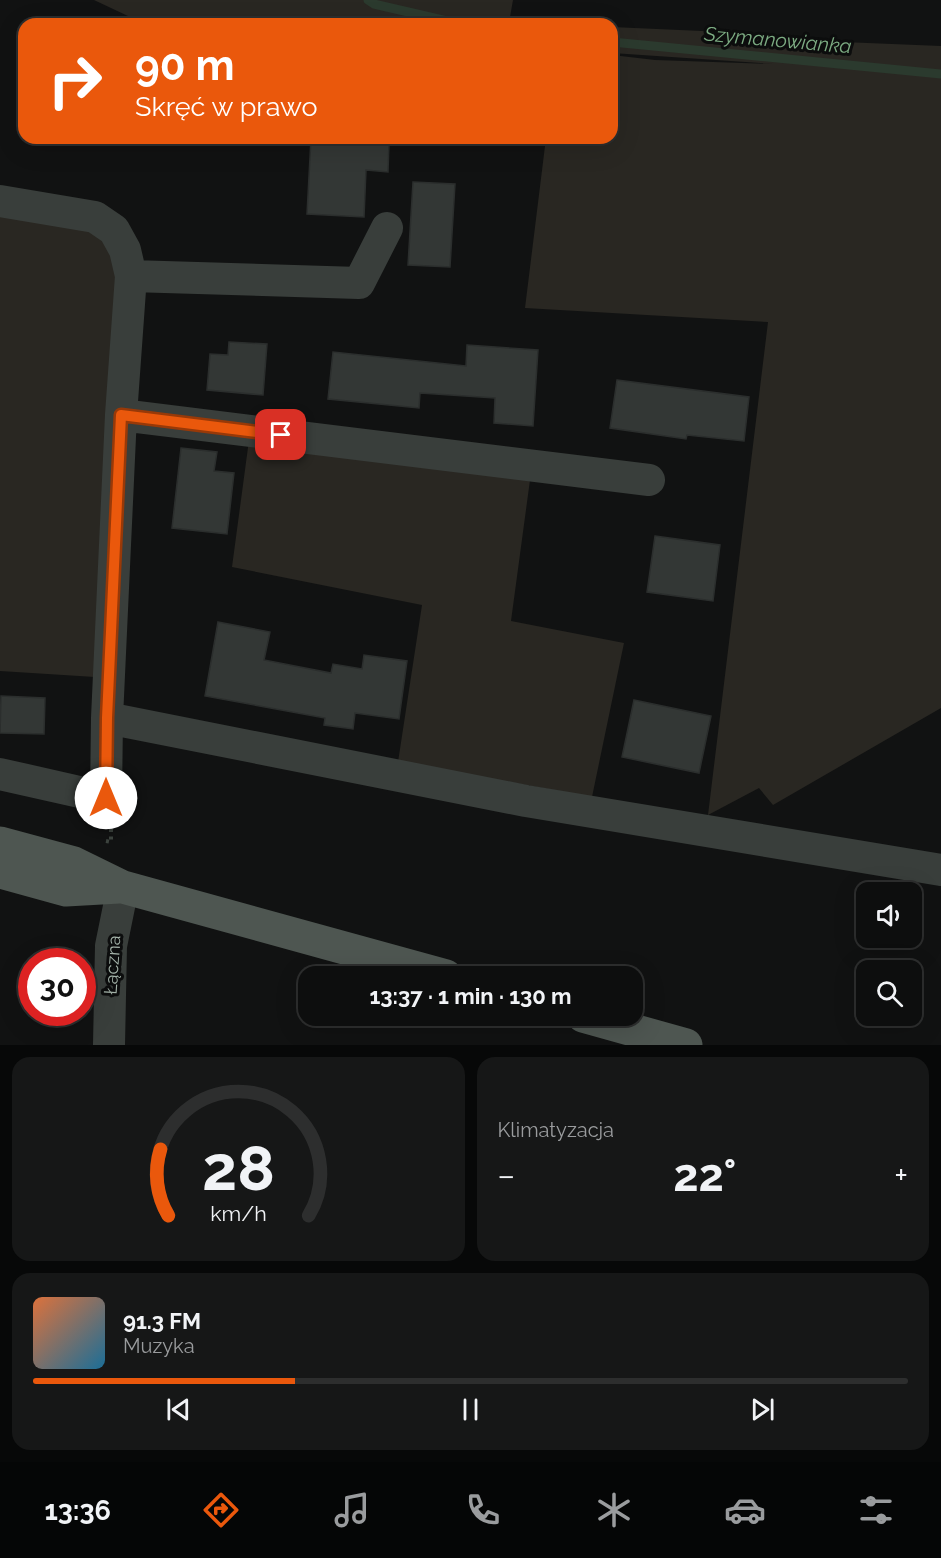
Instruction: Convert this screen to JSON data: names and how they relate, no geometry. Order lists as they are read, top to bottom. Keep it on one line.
{"streets":{"street":["Łączna"]},"water":["Szymanowianka"],"page":{"turn":["90 m","Skręć w prawo"],"limit":"30","trip":"13:37 · 1 min · 130 m","tile":"Klimatyzacja","heat":["−","22°","+"],"song":["91.3 FM","Muzyka"],"tabs":"13:36","gauge":["28","km/h"]}}
